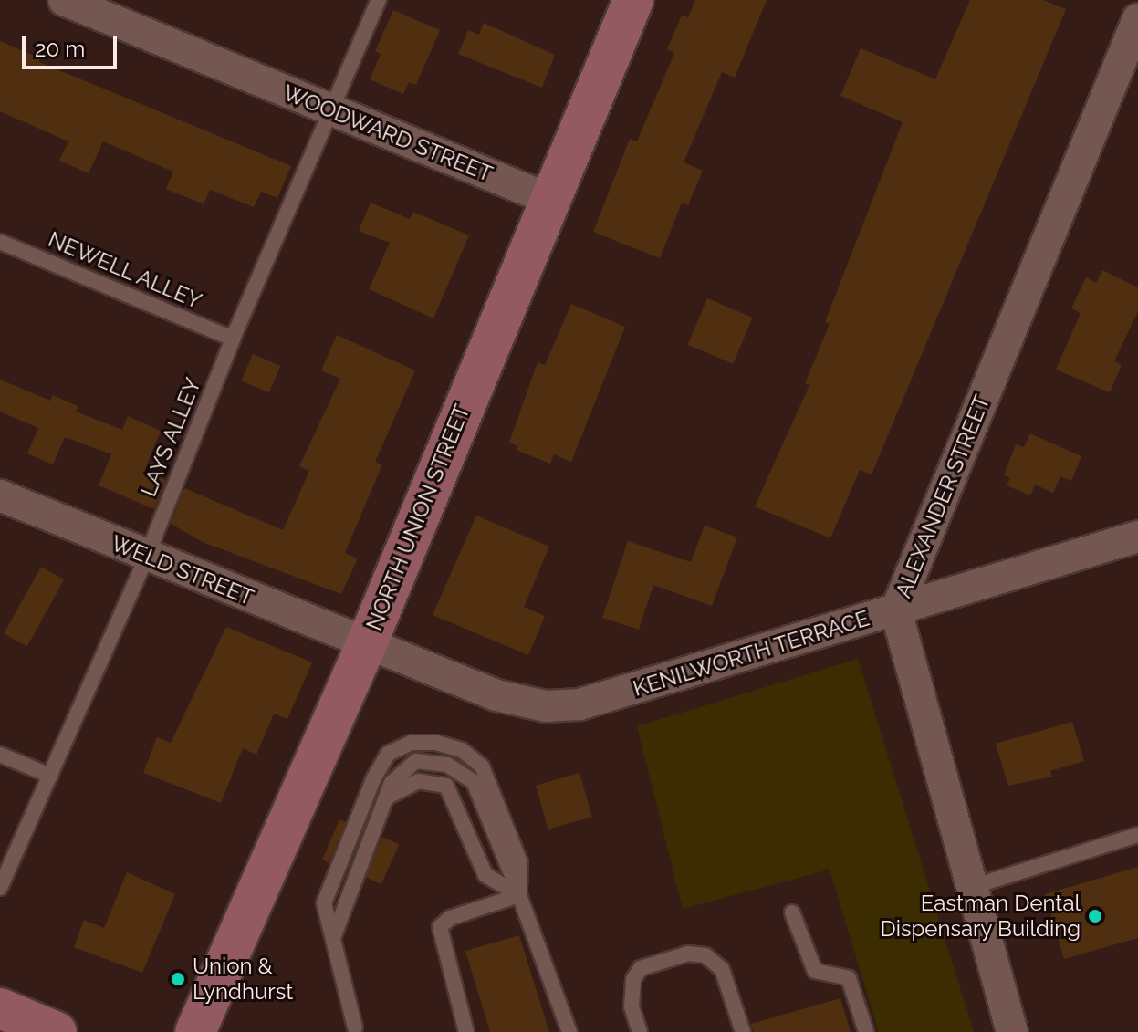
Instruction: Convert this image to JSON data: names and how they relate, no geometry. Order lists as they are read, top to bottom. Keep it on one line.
{"streets":{"street":["WOODWARD STREET","ALEXANDER STREET","NORTH UNION STREET","WELD STREET","KENILWORTH TERRACE"],"lane":["NEWELL ALLEY","LAYS ALLEY"]},"crossings":[["WOODWARD STREET","LAYS ALLEY"],["WOODWARD STREET","NORTH UNION STREET"],["NEWELL ALLEY","LAYS ALLEY"],["LAYS ALLEY","WELD STREET"],["ALEXANDER STREET","KENILWORTH TERRACE"],["NORTH UNION STREET","WELD STREET"],["NORTH UNION STREET","KENILWORTH TERRACE"],["WELD STREET","KENILWORTH TERRACE"]],"places":["Eastman Dental Dispensary Building","Union & Lyndhurst"],"scale_bar":"20 m"}
